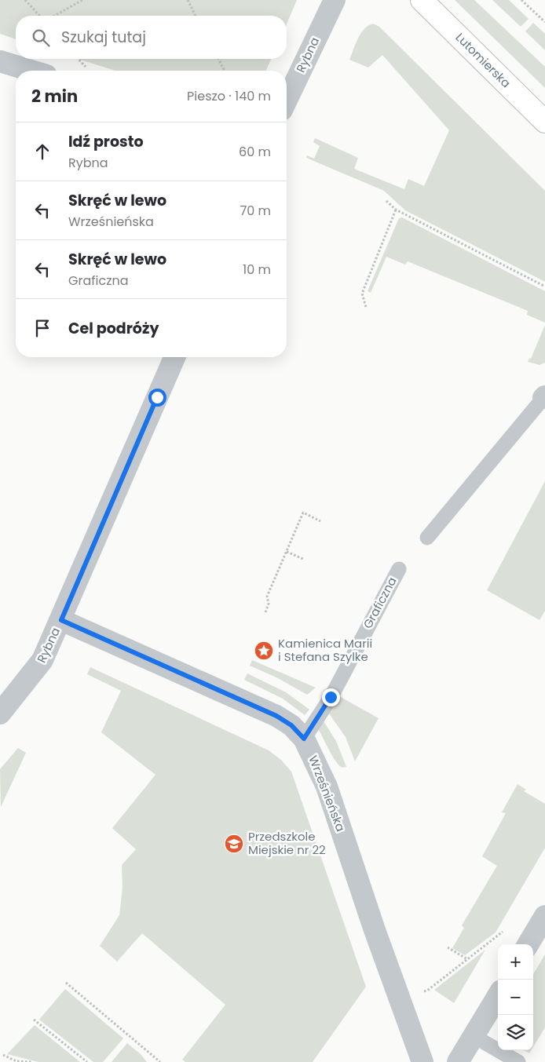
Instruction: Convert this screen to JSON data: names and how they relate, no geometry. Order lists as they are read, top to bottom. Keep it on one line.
{"streets":{"main road":["Lutomierska"],"street":["Rybna","Wrześnieńska"],"lane":["Graficzna"]},"crossings":[["Rybna","Wrześnieńska"],["Graficzna","Wrześnieńska"]],"places":{"place":["Kamienica Marii i Stefana Szylke"],"school or university":["Przedszkole Miejskie nr 22"]},"page":{"search":"Szukaj tutaj","heading":["2 min","Pieszo · 140 m"],"list":[["Idź prosto","Rybna","60 m"],["Skręć w lewo","Wrześnieńska","70 m"],["Skręć w lewo","Graficzna","10 m"],"Cel podróży"],"map_buttons":["+","−"]}}
